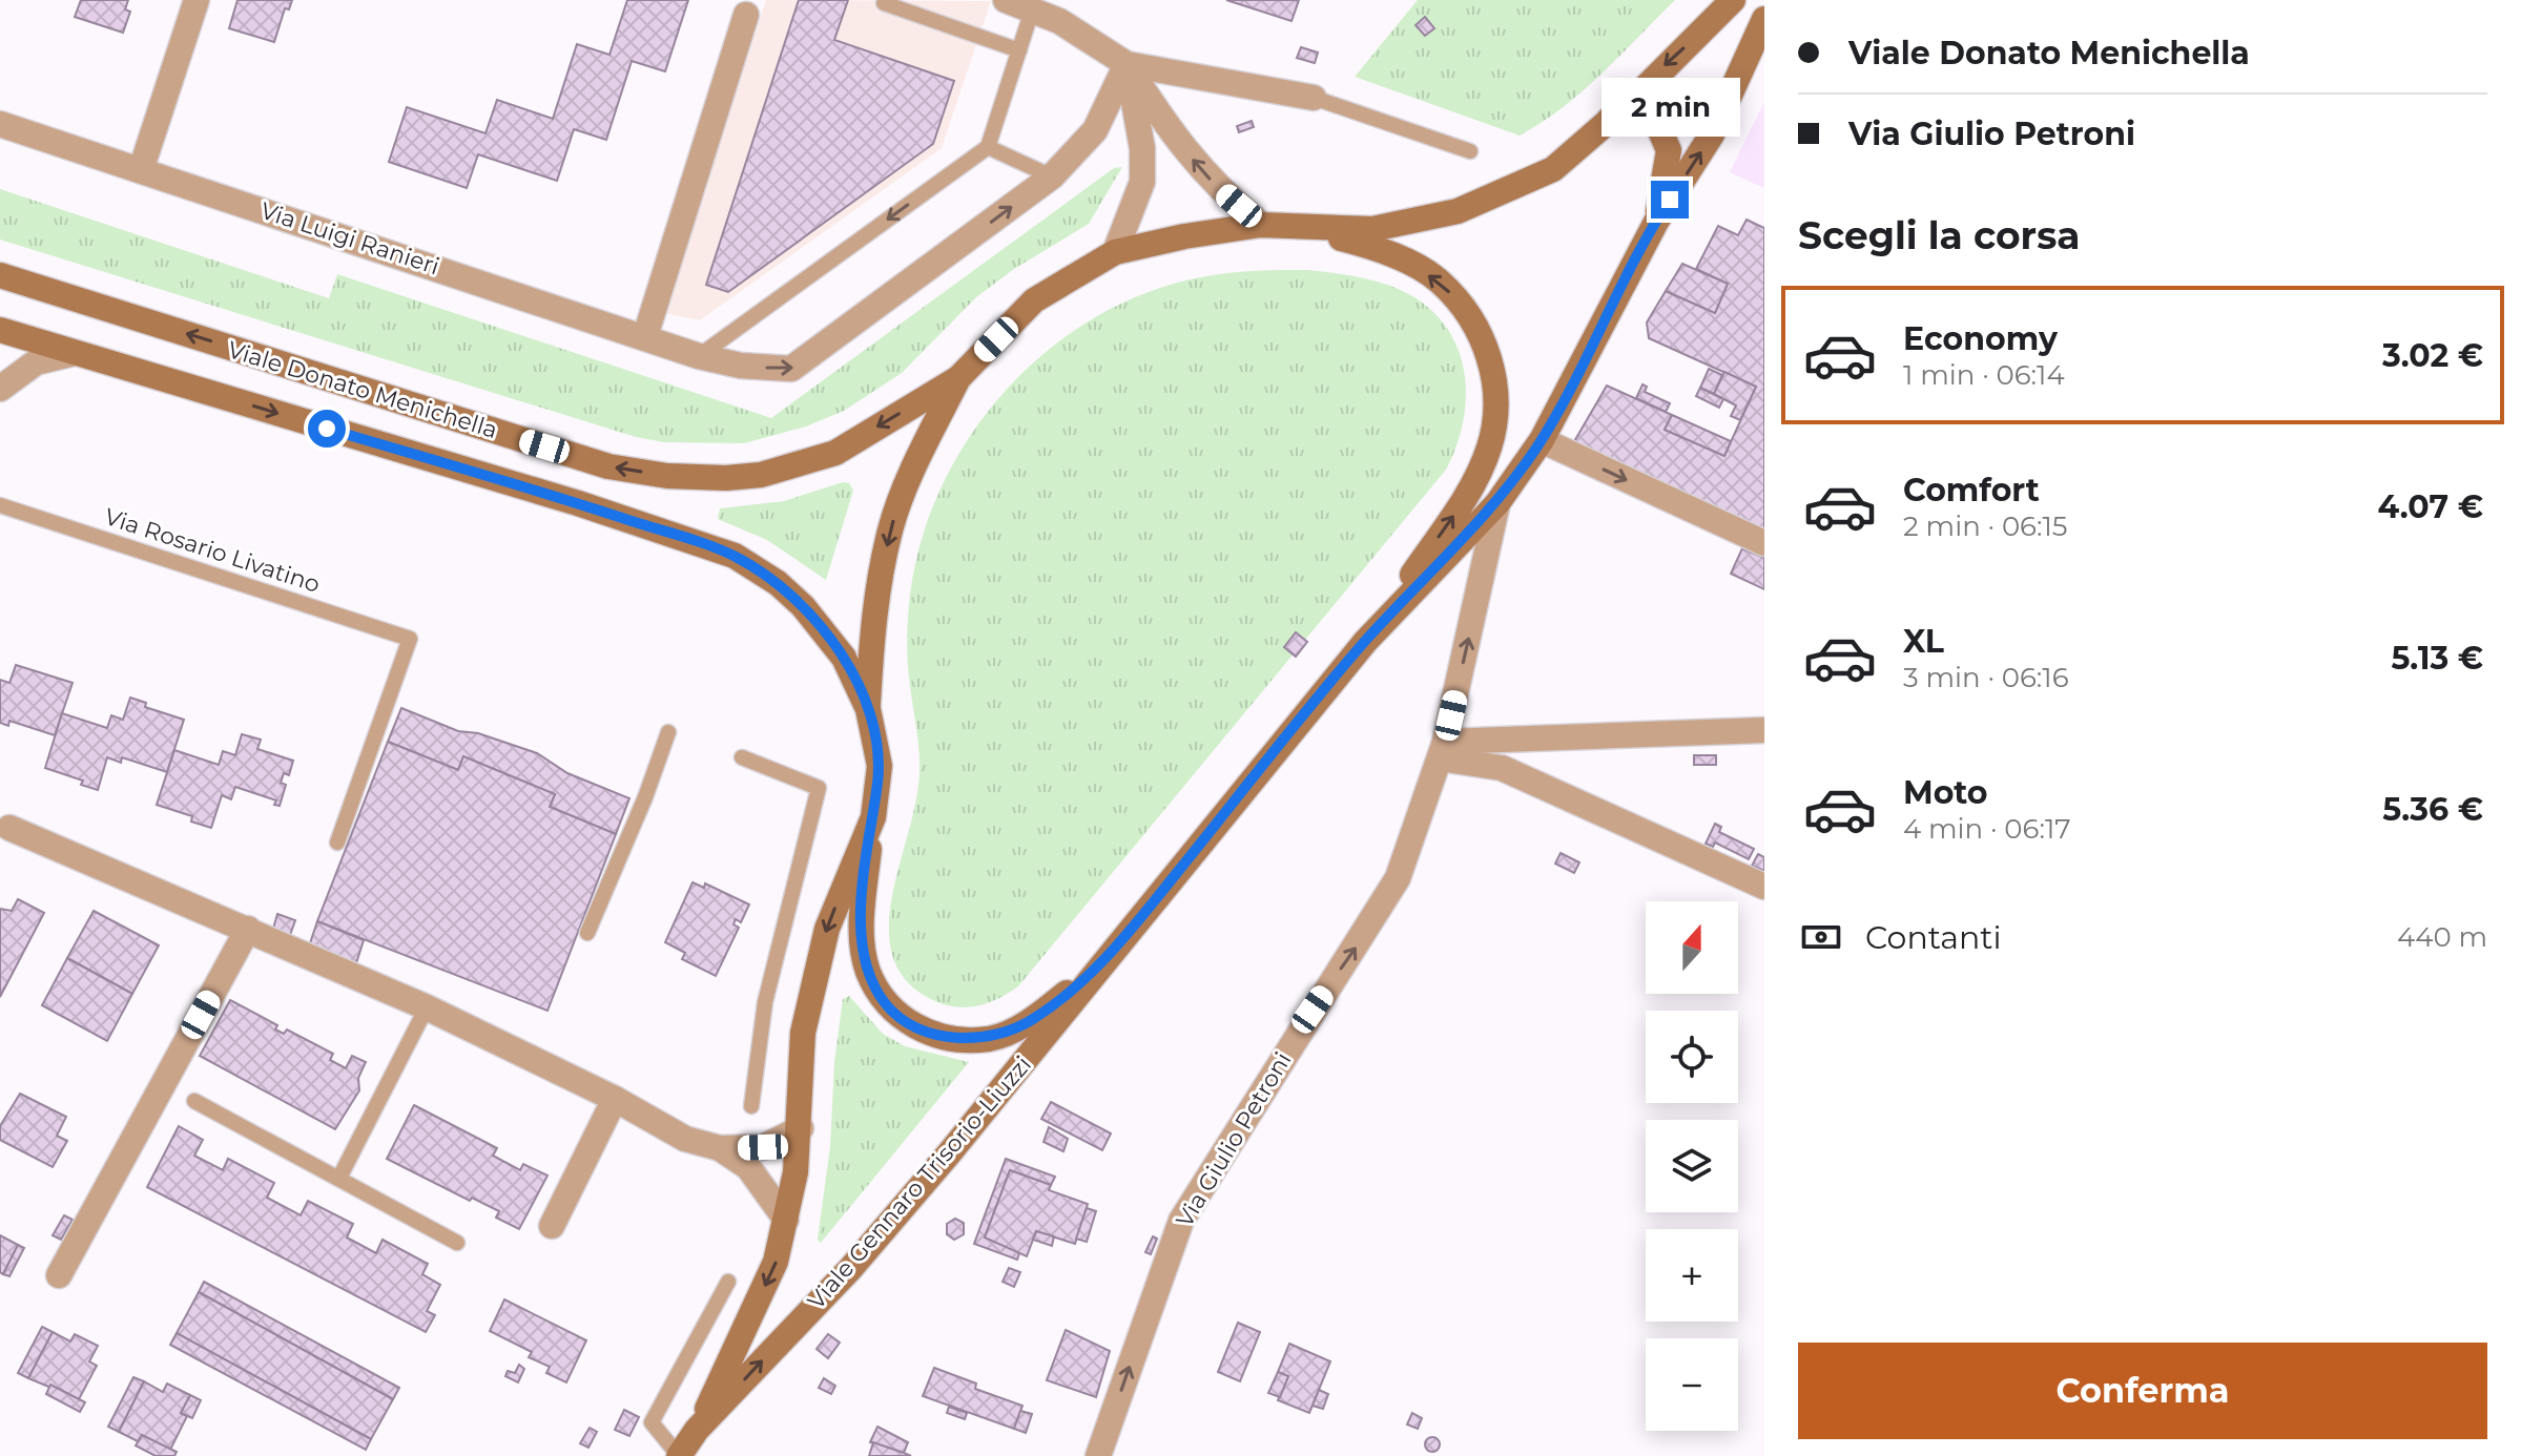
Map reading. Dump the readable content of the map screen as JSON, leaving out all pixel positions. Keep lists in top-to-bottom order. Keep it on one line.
{"streets":{"main road":["Viale Donato Menichella","Viale Gennaro Trisorio-Liuzzi"],"street":["Via Luigi Ranieri","Via Giulio Petroni"],"lane":["Via Rosario Livatino"]},"crossings":[["Viale Donato Menichella","Viale Gennaro Trisorio-Liuzzi"],["Via Giulio Petroni","Viale Gennaro Trisorio-Liuzzi"]],"one_way":["Via Giulio Petroni","Viale Gennaro Trisorio-Liuzzi"],"north":"top","page":{"banner":["Viale Donato Menichella","Via Giulio Petroni"],"bubble":"2 min","heading":"Scegli la corsa","list":[{"name":"Economy","note":"1 min · 06:14","value":"3.02 €"},{"name":"Comfort","note":"2 min · 06:15","value":"4.07 €"},{"name":"XL","note":"3 min · 06:16","value":"5.13 €"},{"name":"Moto","note":"4 min · 06:17","value":"5.36 €"}],"pay":["Contanti","440 m"],"map_buttons":["+","−"],"buttons":"Conferma"}}
